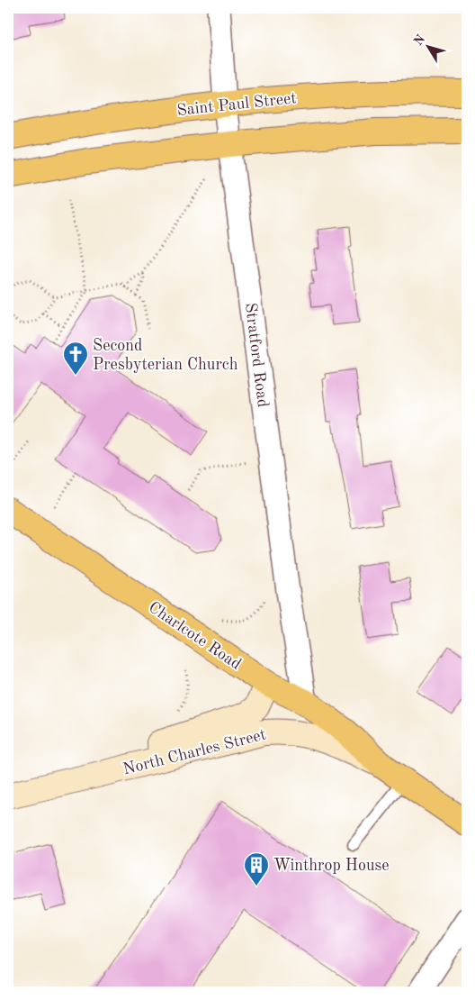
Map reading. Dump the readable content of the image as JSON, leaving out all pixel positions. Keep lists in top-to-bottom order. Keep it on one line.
{"streets":{"main road":["Saint Paul Street","Charlcote Road","North Charles Street"],"street":["Stratford Road"]},"crossings":[["Saint Paul Street","Stratford Road"],["Stratford Road","Charlcote Road"],["Charlcote Road","North Charles Street"]],"places":{"church":["Second Presbyterian Church"],"building":["Winthrop House"]},"north":"top left"}
